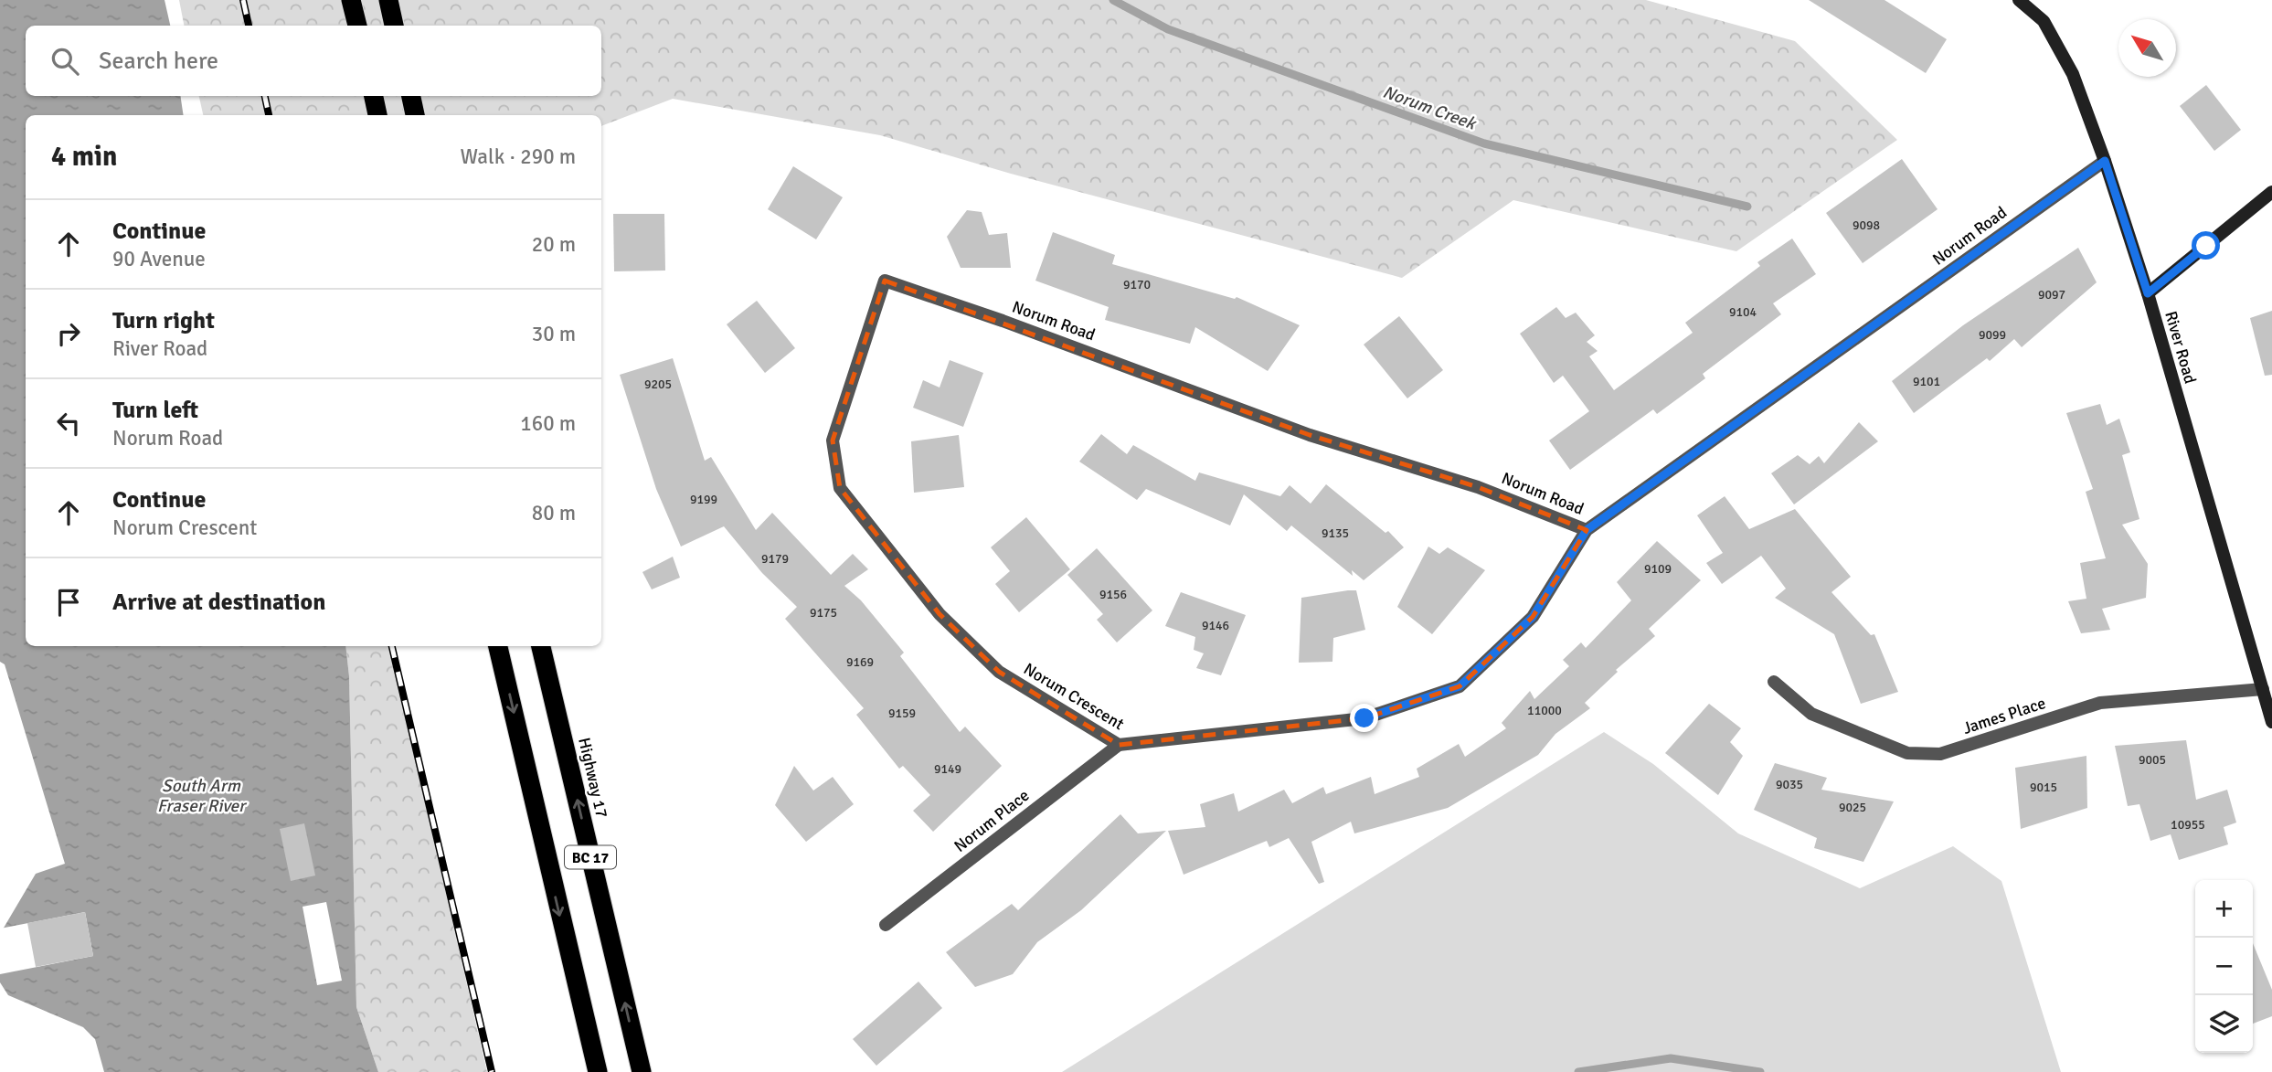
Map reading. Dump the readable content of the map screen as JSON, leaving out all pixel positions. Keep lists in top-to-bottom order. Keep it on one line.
{"streets":{"highway":["Highway 17","BC 17"],"street":["Norum Road","River Road","Norum Crescent","James Place","Norum Place"]},"crossings":[["Norum Road","River Road"],["Norum Road","Norum Crescent"],["River Road","James Place"],["Norum Crescent","Norum Place"]],"water":["Norum Creek","South Arm Fraser River"],"house_numbers":["9098","9170","9097","9104","9099","9101","9205","9199","9135","9179","9109","9156","9175","9146","9169","11000","9159","9005","9149","9035","9015","9025","10955"],"north":"top left","page":{"search":"Search here","heading":["4 min","Walk · 290 m"],"list":[["Continue","90 Avenue","20 m"],["Turn right","River Road","30 m"],["Turn left","Norum Road","160 m"],["Continue","Norum Crescent","80 m"],"Arrive at destination"],"map_buttons":["+","−"]}}
